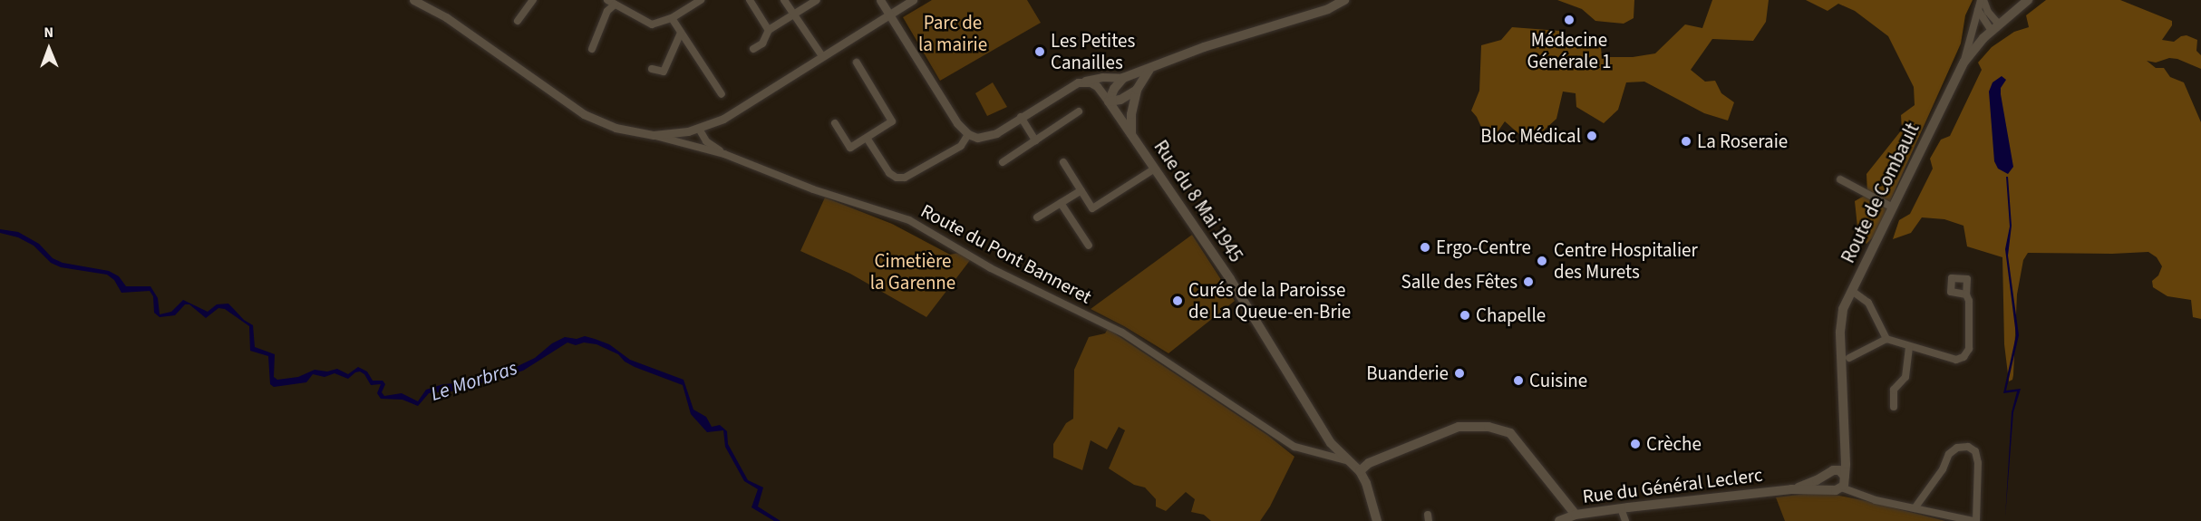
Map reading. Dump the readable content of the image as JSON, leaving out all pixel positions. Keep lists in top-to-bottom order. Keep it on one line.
{"streets":{"main road":["Route de Combault","Rue du 8 Mai 1945","Rue du Général Leclerc"],"street":["Route du Pont Banneret"]},"crossings":[["Route de Combault","Rue du Général Leclerc"],["Rue du 8 Mai 1945","Route du Pont Banneret"]],"water":["Le Morbras"],"parks":["Parc de la mairie","Cimetière la Garenne"],"places":["Médecine Générale 1","Les Petites Canailles","Bloc Médical","La Roseraie","Ergo-Centre","Centre Hospitalier des Murets","Salle des Fêtes","Curés de la Paroisse de La Queue-en-Brie","Chapelle","Buanderie","Cuisine","Crèche"],"north":"top"}
